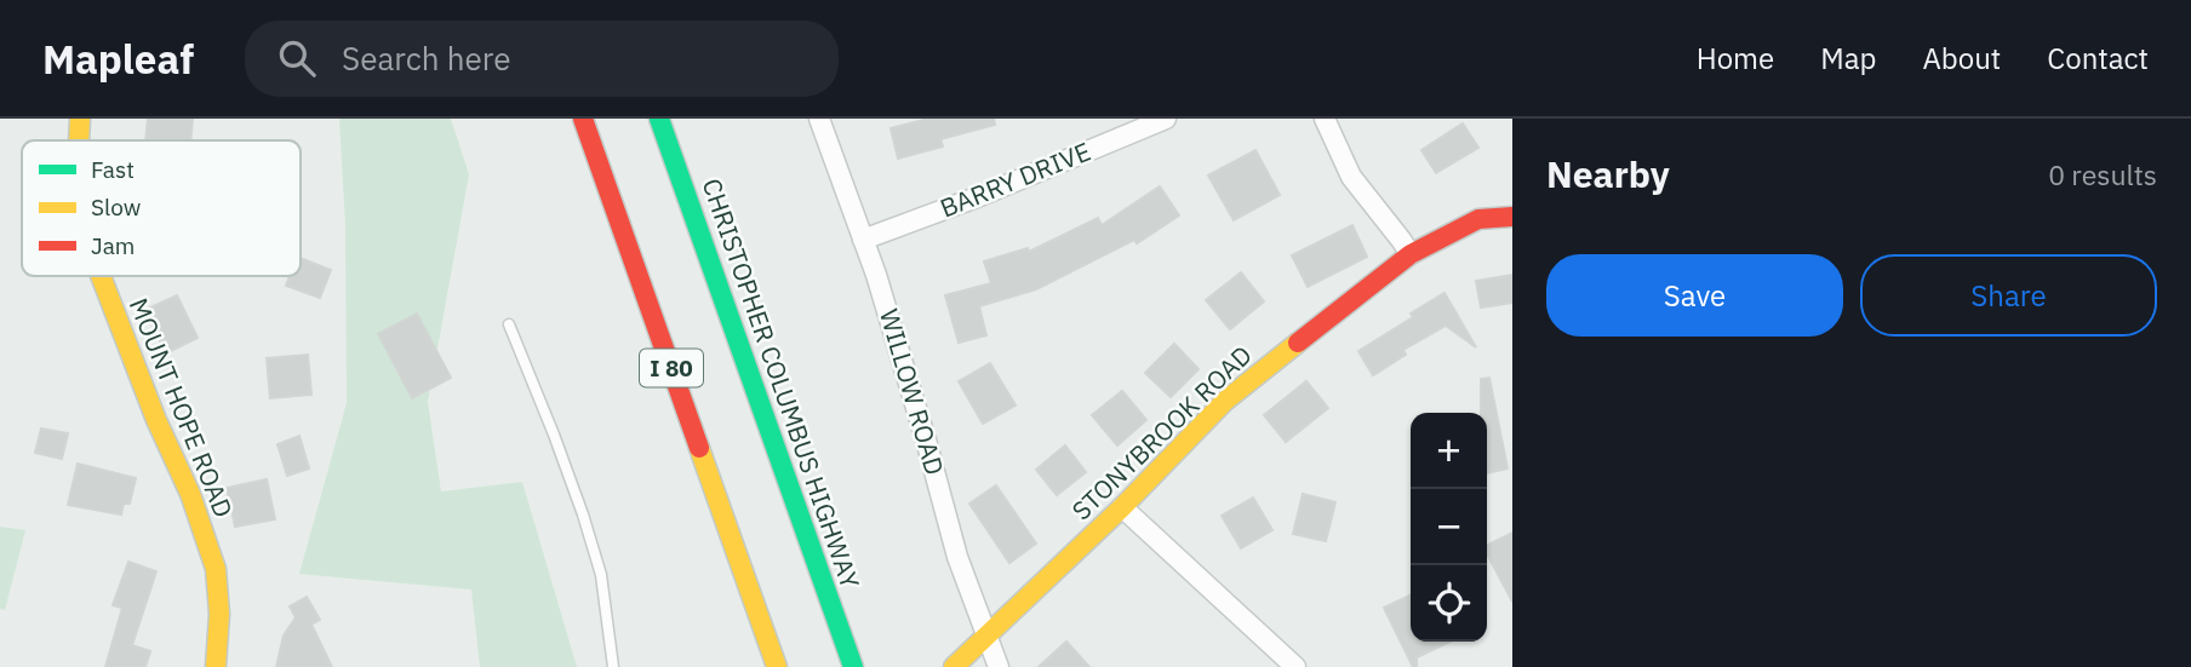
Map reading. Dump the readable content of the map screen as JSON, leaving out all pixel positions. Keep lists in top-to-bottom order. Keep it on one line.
{"streets":{"main road":["I 80","CHRISTOPHER COLUMBUS HIGHWAY","MOUNT HOPE ROAD","STONYBROOK ROAD"],"street":["BARRY DRIVE","WILLOW ROAD"]},"crossings":[["BARRY DRIVE","WILLOW ROAD"],["WILLOW ROAD","STONYBROOK ROAD"]],"legend":["Fast","Slow","Jam"],"page":{"header":"Mapleaf","search":"Search here","nav":["Home","Map","About","Contact"],"heading":["Nearby","0 results"],"buttons":["Save","Share"],"map_buttons":["+","−"]}}
